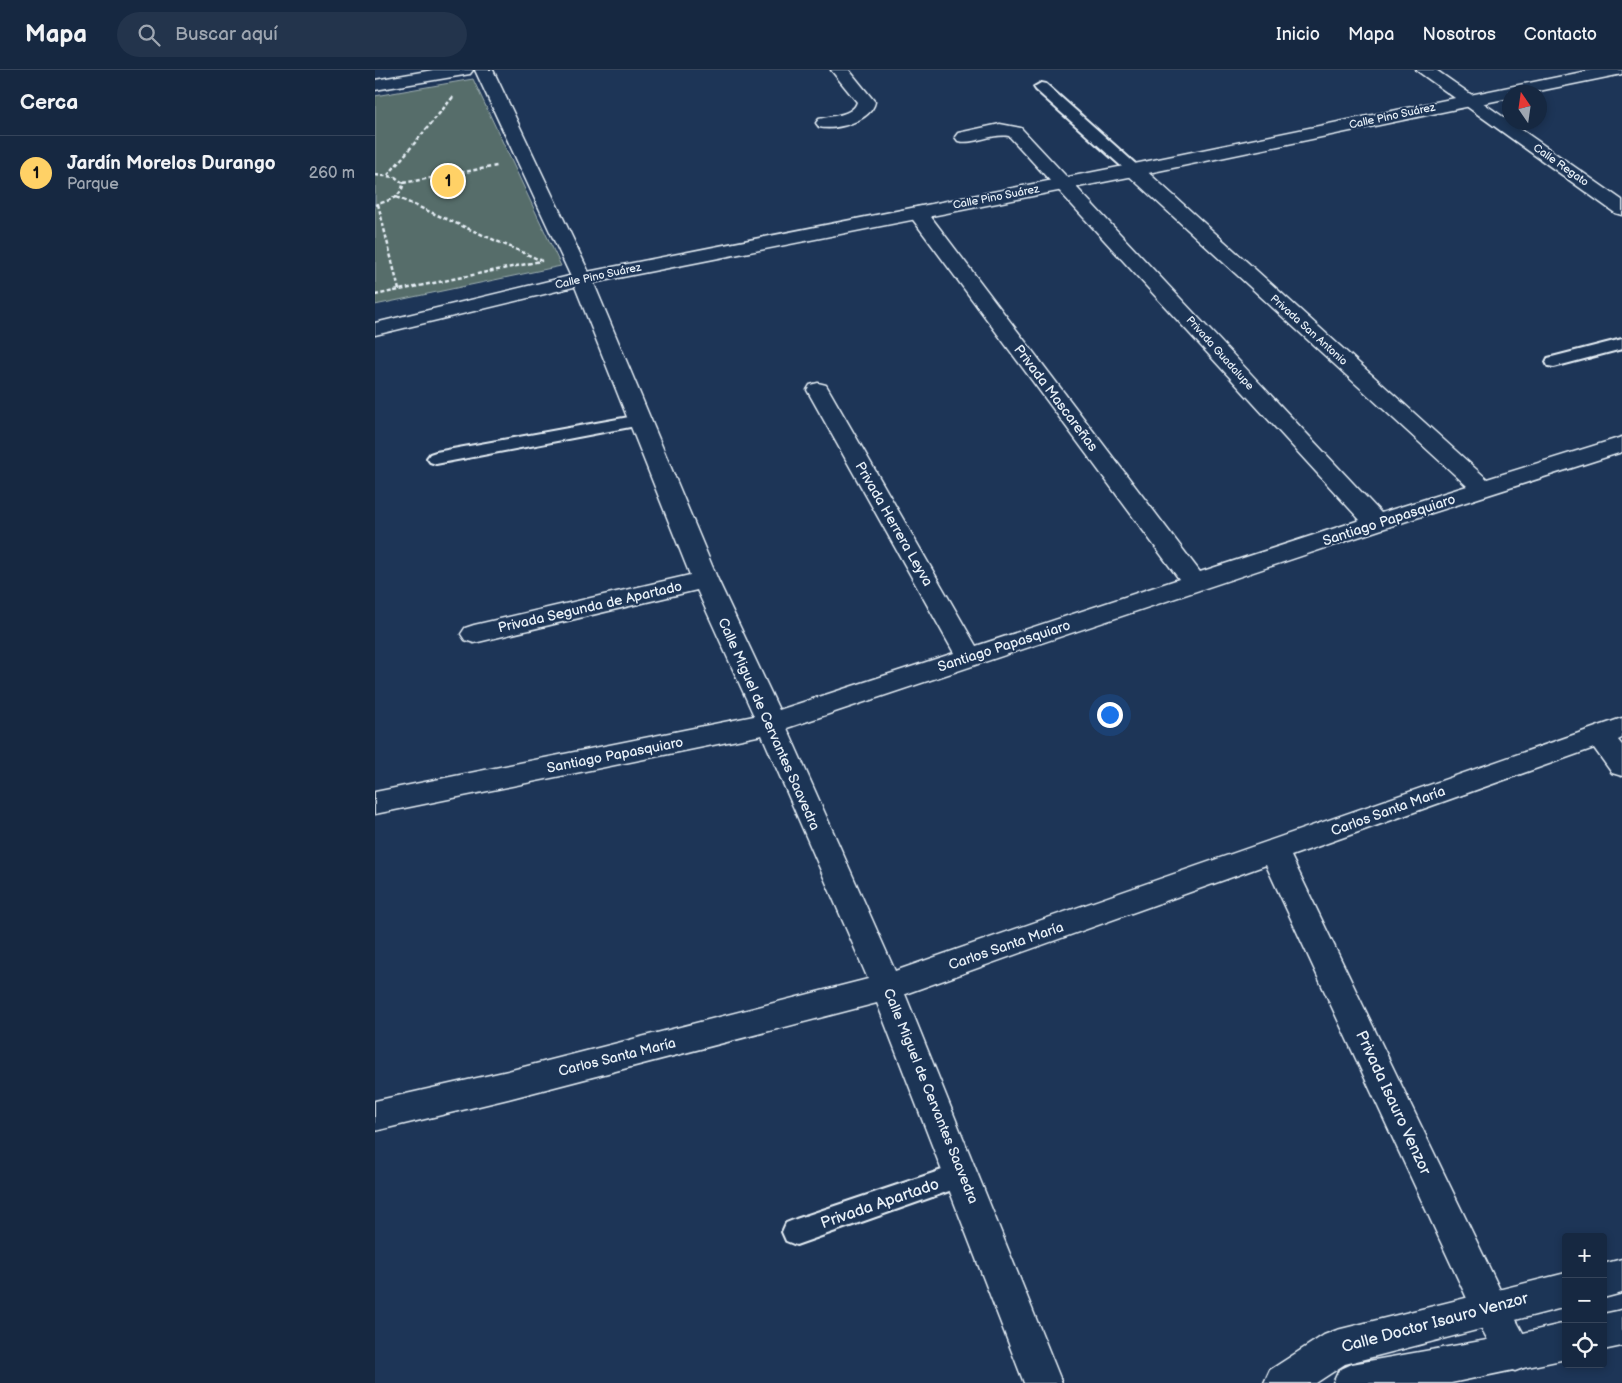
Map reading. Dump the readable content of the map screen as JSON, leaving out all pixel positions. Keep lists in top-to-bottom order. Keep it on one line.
{"streets":{"street":["Calle Pino Suárez","Calle Regato","Privada San Antonio","Privada Guadalupe","Privada Mascareñas","Santiago Papasquiaro","Privada Herrera Leyva","Privada Segunda de Apartado","Calle Miguel de Cervantes Saavedra","Carlos Santa María","Privada Isauro Venzor","Calle Doctor Isauro Venzor"],"lane":["Privada Apartado"]},"crossings":[["Calle Pino Suárez","Calle Regato"],["Calle Pino Suárez","Privada San Antonio"],["Calle Pino Suárez","Privada Guadalupe"],["Calle Pino Suárez","Privada Mascareñas"],["Calle Pino Suárez","Calle Miguel de Cervantes Saavedra"],["Privada San Antonio","Santiago Papasquiaro"],["Privada Guadalupe","Santiago Papasquiaro"],["Privada Mascareñas","Santiago Papasquiaro"],["Santiago Papasquiaro","Privada Herrera Leyva"],["Santiago Papasquiaro","Calle Miguel de Cervantes Saavedra"],["Privada Segunda de Apartado","Calle Miguel de Cervantes Saavedra"],["Calle Miguel de Cervantes Saavedra","Carlos Santa María"],["Calle Miguel de Cervantes Saavedra","Privada Apartado"],["Carlos Santa María","Privada Isauro Venzor"],["Privada Isauro Venzor","Calle Doctor Isauro Venzor"]],"north":"top","page":{"header":"Mapa","search":"Buscar aquí","nav":["Inicio","Mapa","Nosotros","Contacto"],"heading":"Cerca","list":[{"mark":"1","name":"Jardín Morelos Durango","note":"Parque","value":"260 m"}],"pins":"1","map_buttons":["+","−"]}}
